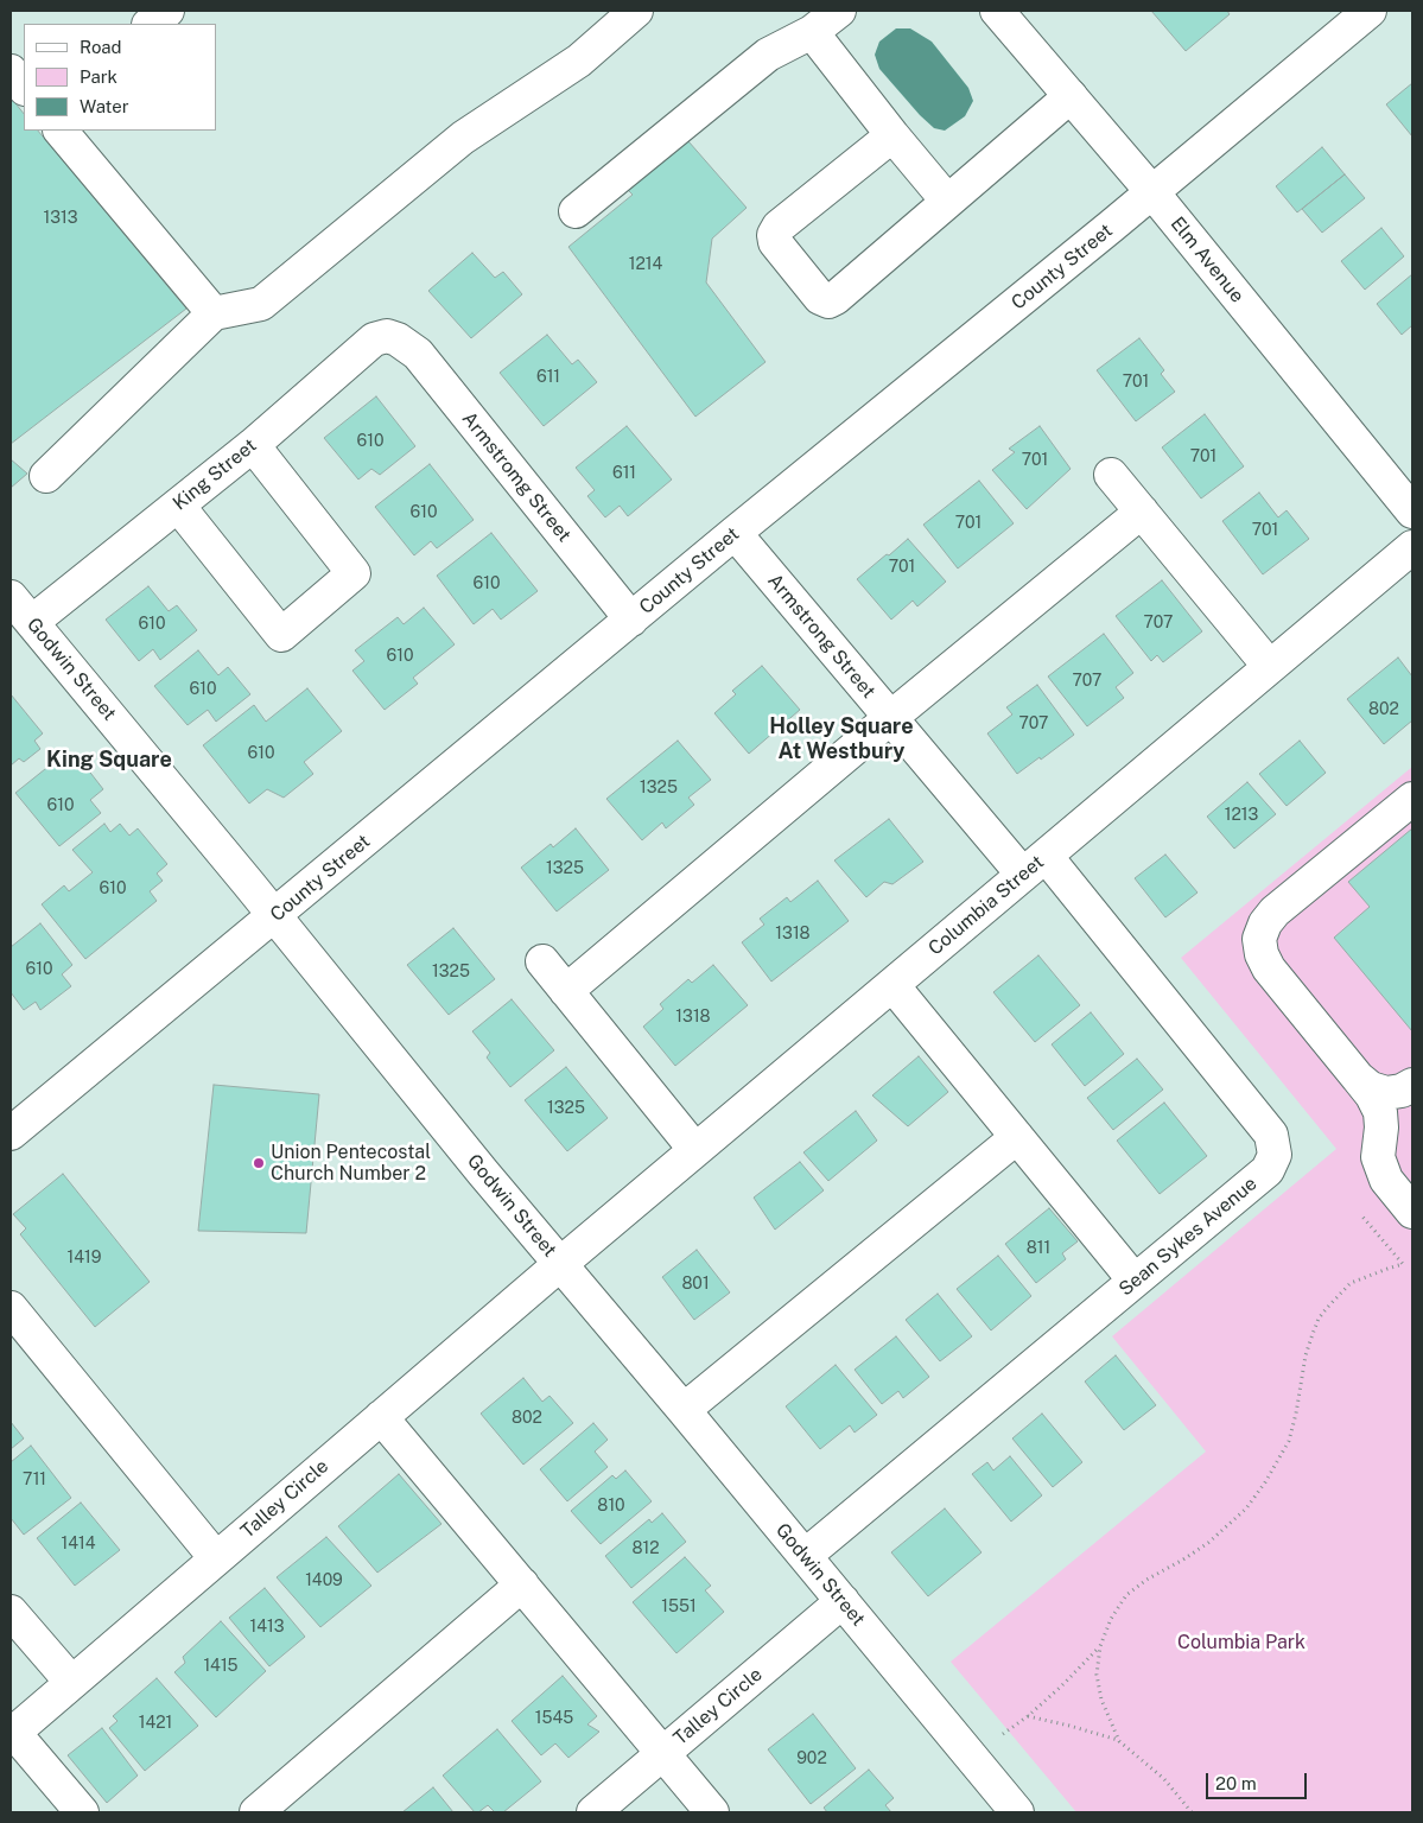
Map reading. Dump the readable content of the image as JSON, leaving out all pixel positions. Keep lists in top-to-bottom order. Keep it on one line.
{"streets":{"street":["Elm Avenue","County Street","King Street","Armstromg Street","Armstrong Street","Godwin Street","Columbia Street","Sean Sykes Avenue","Talley Circle"]},"crossings":[["Elm Avenue","County Street"],["County Street","Armstromg Street"],["County Street","Armstrong Street"],["County Street","Godwin Street"],["King Street","Armstromg Street"],["King Street","Godwin Street"],["Armstrong Street","Columbia Street"],["Armstrong Street","Sean Sykes Avenue"],["Godwin Street","Columbia Street"],["Godwin Street","Sean Sykes Avenue"],["Godwin Street","Talley Circle"],["Columbia Street","Sean Sykes Avenue"],["Columbia Street","Talley Circle"]],"districts":["Holley Square At Westbury","King Square"],"parks":["Columbia Park"],"places":["Union Pentecostal Church Number 2"],"house_numbers":["1313","1214","611","701","610","701","701","611","610","701","701","701","610","707","610","610","707","610","802","707","610","1325","610","1213","1325","610","1318","610","1325","1318","1325","811","1419","801","802","711","810","1414","812","1409","1551","1413","1415","1545","1421","902"],"legend":["Road","Park","Water"],"scale_bar":"20 m"}
